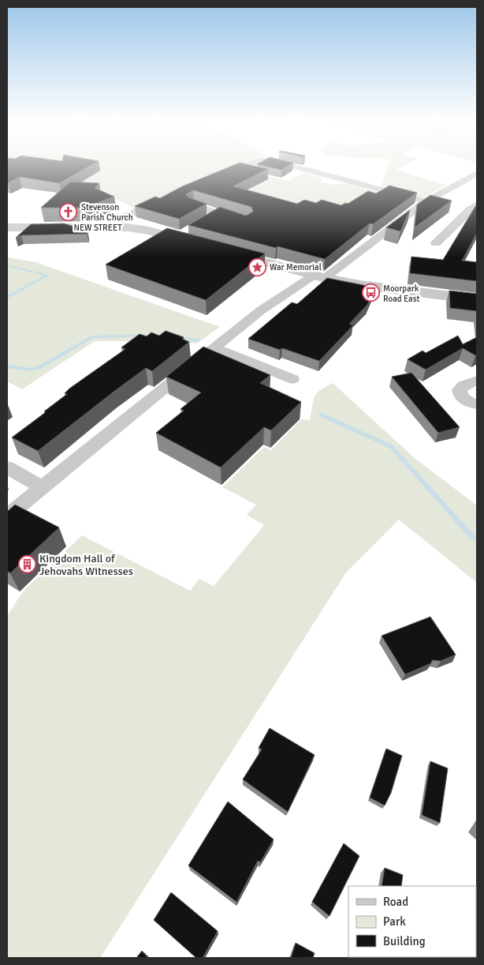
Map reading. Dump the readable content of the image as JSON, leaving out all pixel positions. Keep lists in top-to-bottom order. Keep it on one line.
{"streets":{"street":["NEW STREET"]},"places":{"church":["Stevenson Parish Church"],"place":["War Memorial"],"bus stop":["Moorpark Road East"],"building":["Kingdom Hall of Jehovahs Witnesses"]},"legend":["Road","Park","Building"]}
